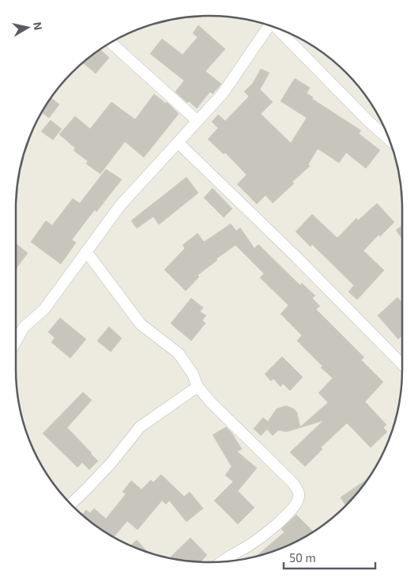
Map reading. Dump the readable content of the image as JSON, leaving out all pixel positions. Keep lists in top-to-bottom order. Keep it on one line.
{"scale_bar":"50 m","north":"right"}
